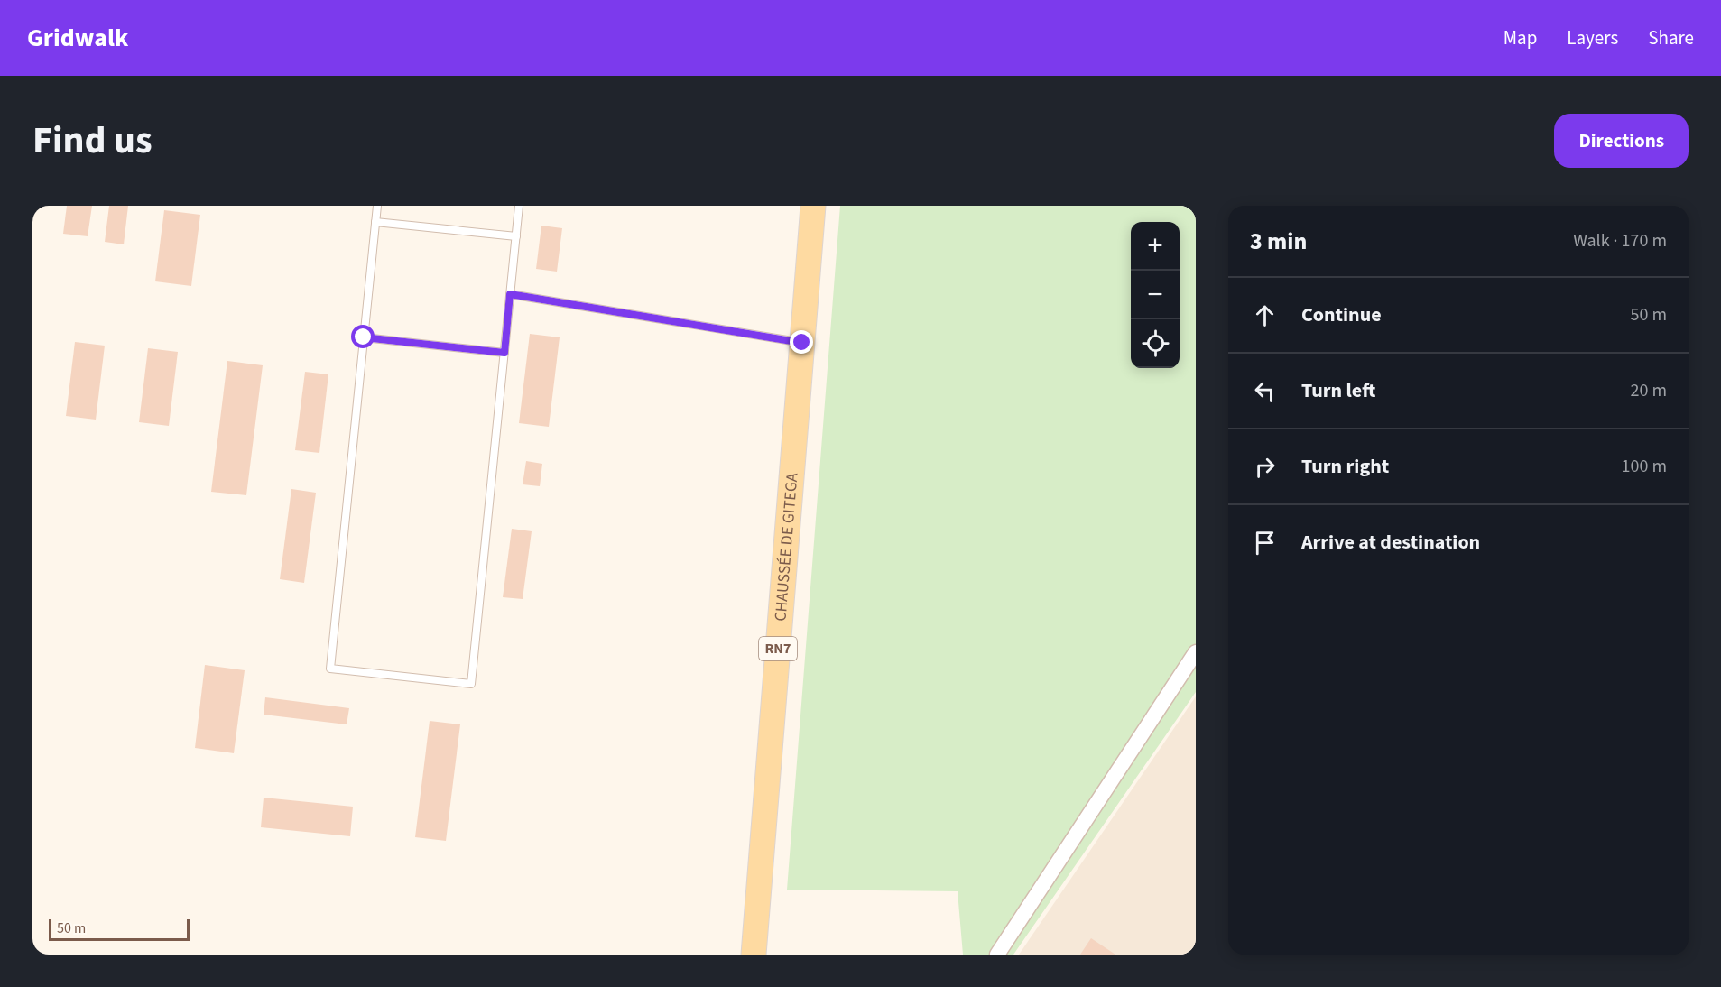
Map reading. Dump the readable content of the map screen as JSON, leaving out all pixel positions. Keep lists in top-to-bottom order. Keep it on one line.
{"streets":{"main road":["CHAUSSÉE DE GITEGA","RN7"]},"scale_bar":"50 m","page":{"header":"Gridwalk","nav":["Map","Layers","Share"],"title":"Find us","buttons":"Directions","heading":["3 min","Walk · 170 m"],"map_buttons":["+","−"],"list":[["Continue","50 m"],["Turn left","20 m"],["Turn right","100 m"],"Arrive at destination"],"scale":"50 m"}}
